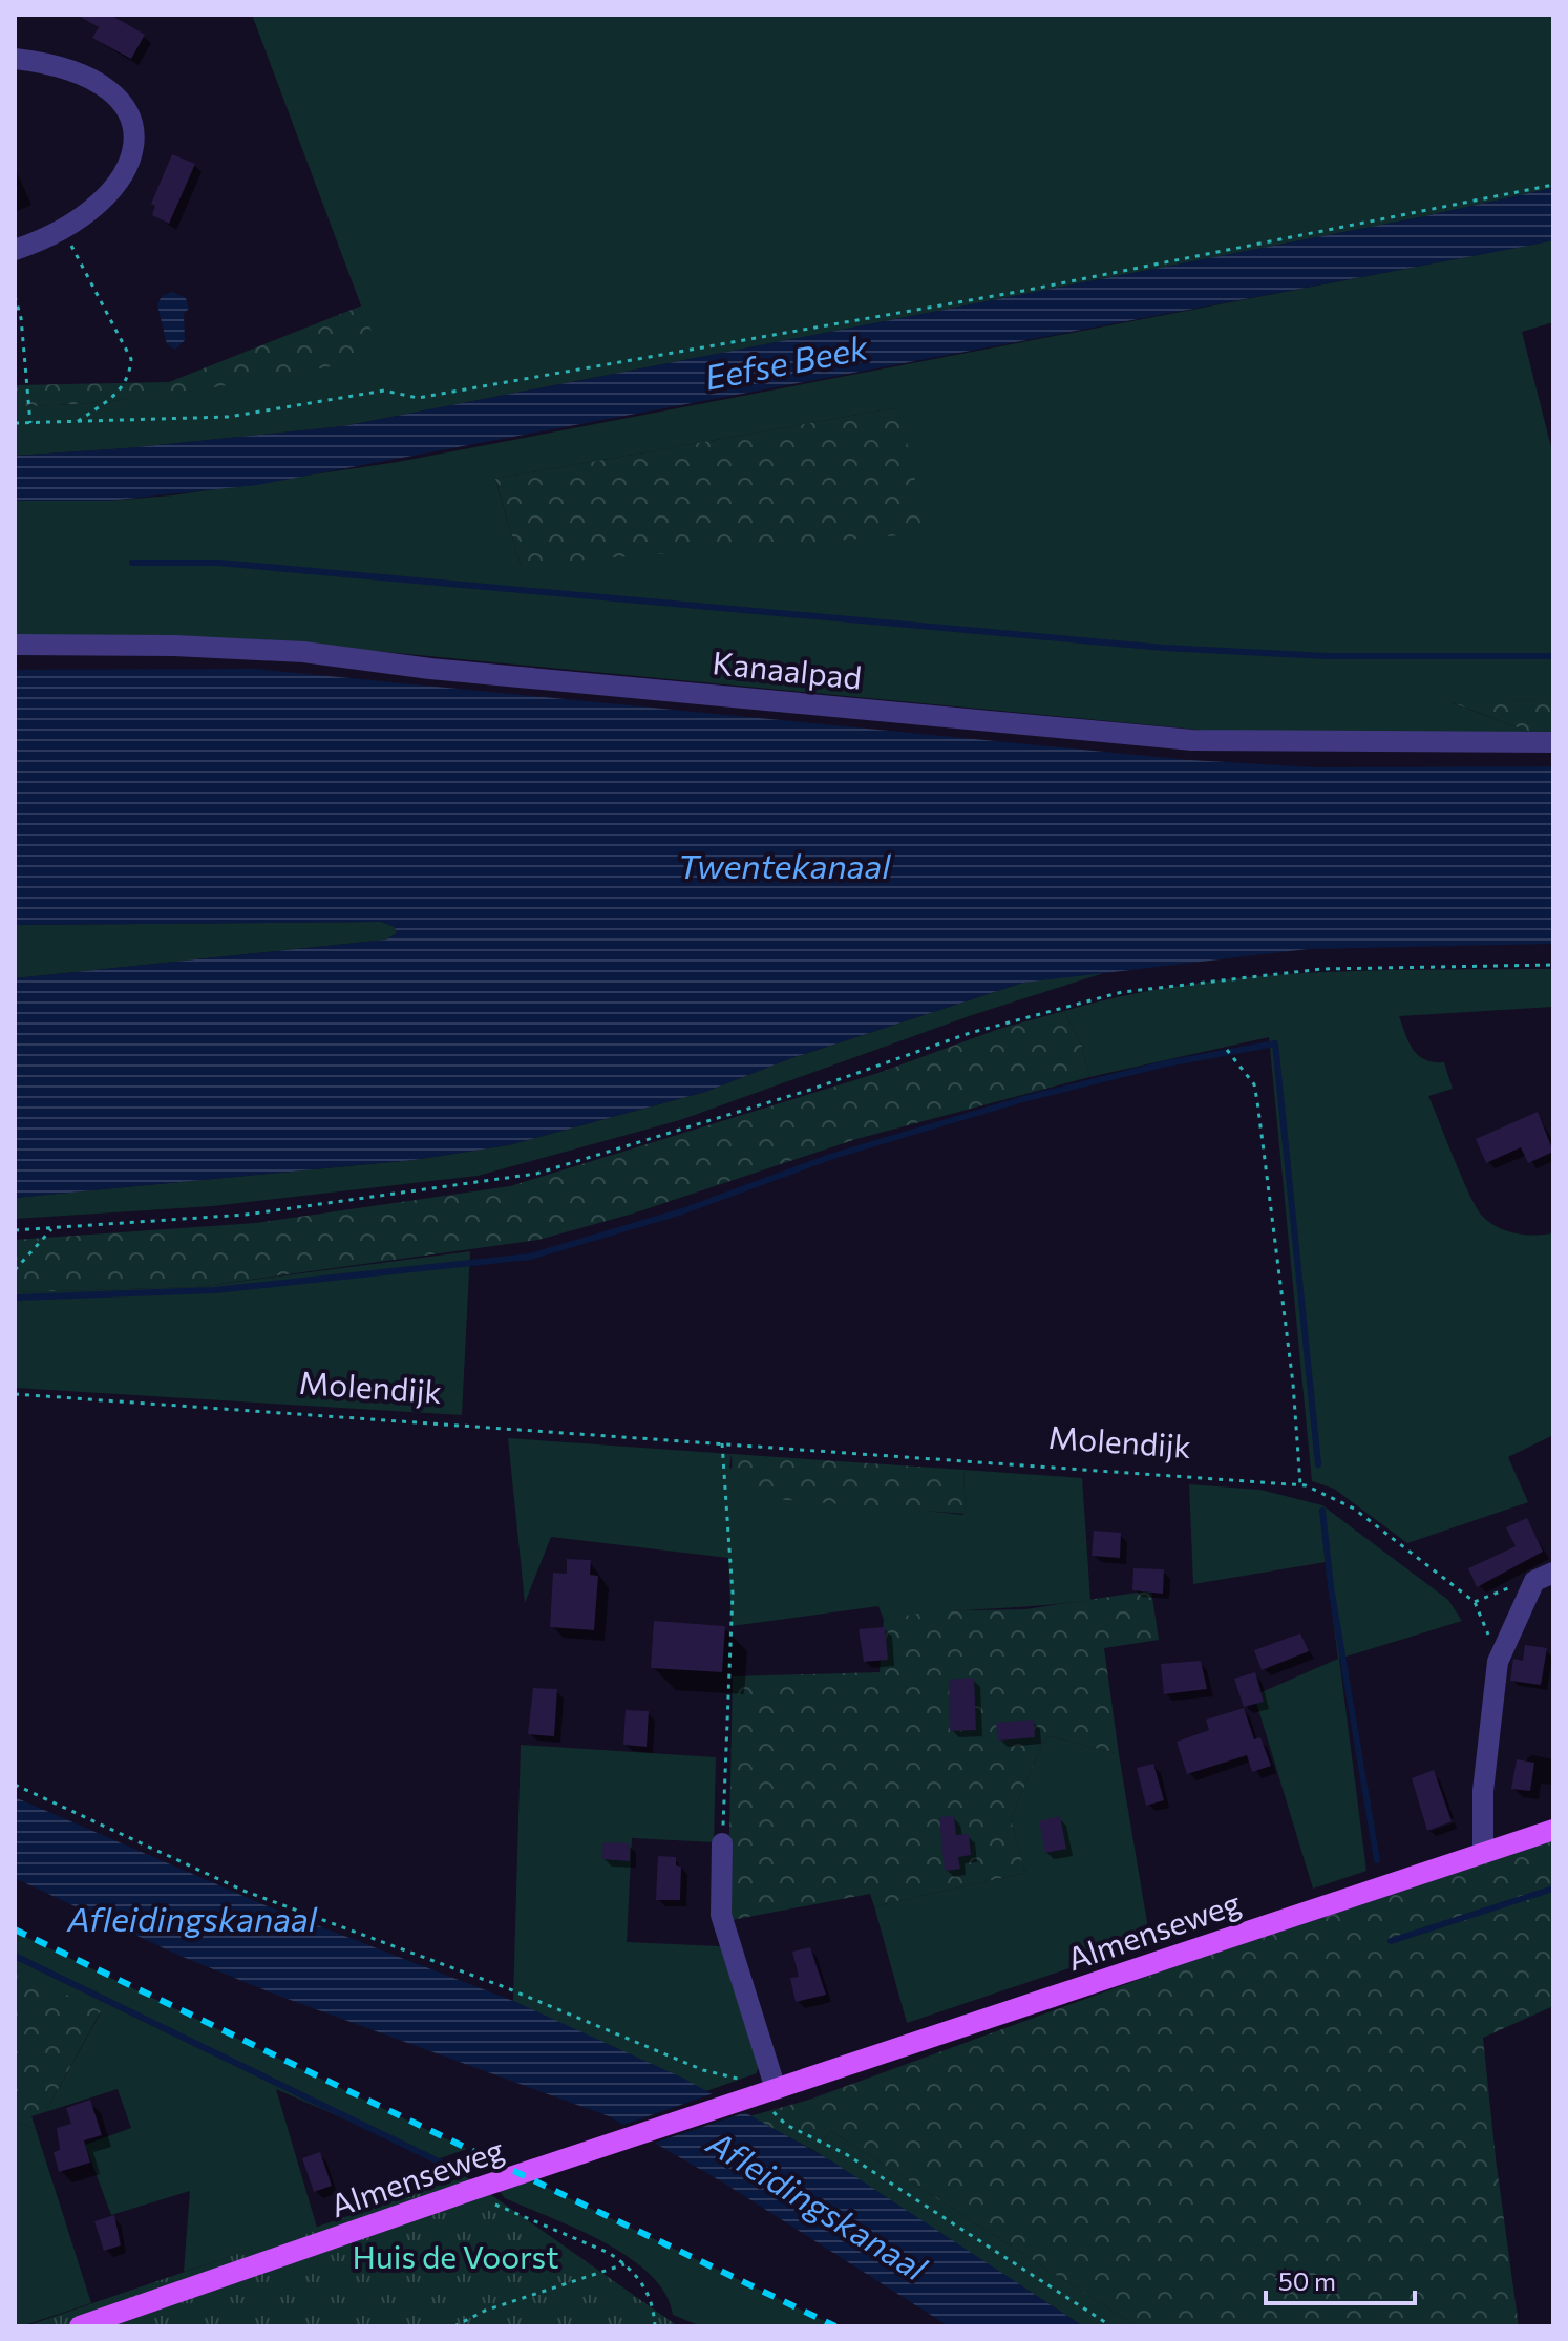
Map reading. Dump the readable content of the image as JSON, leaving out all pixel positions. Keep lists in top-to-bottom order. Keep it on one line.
{"streets":{"main road":["Almenseweg"],"street":["Kanaalpad"],"path":["Molendijk"]},"water":["Eefse Beek","Twentekanaal","Afleidingskanaal"],"parks":["Huis de Voorst"],"scale_bar":"50 m"}
